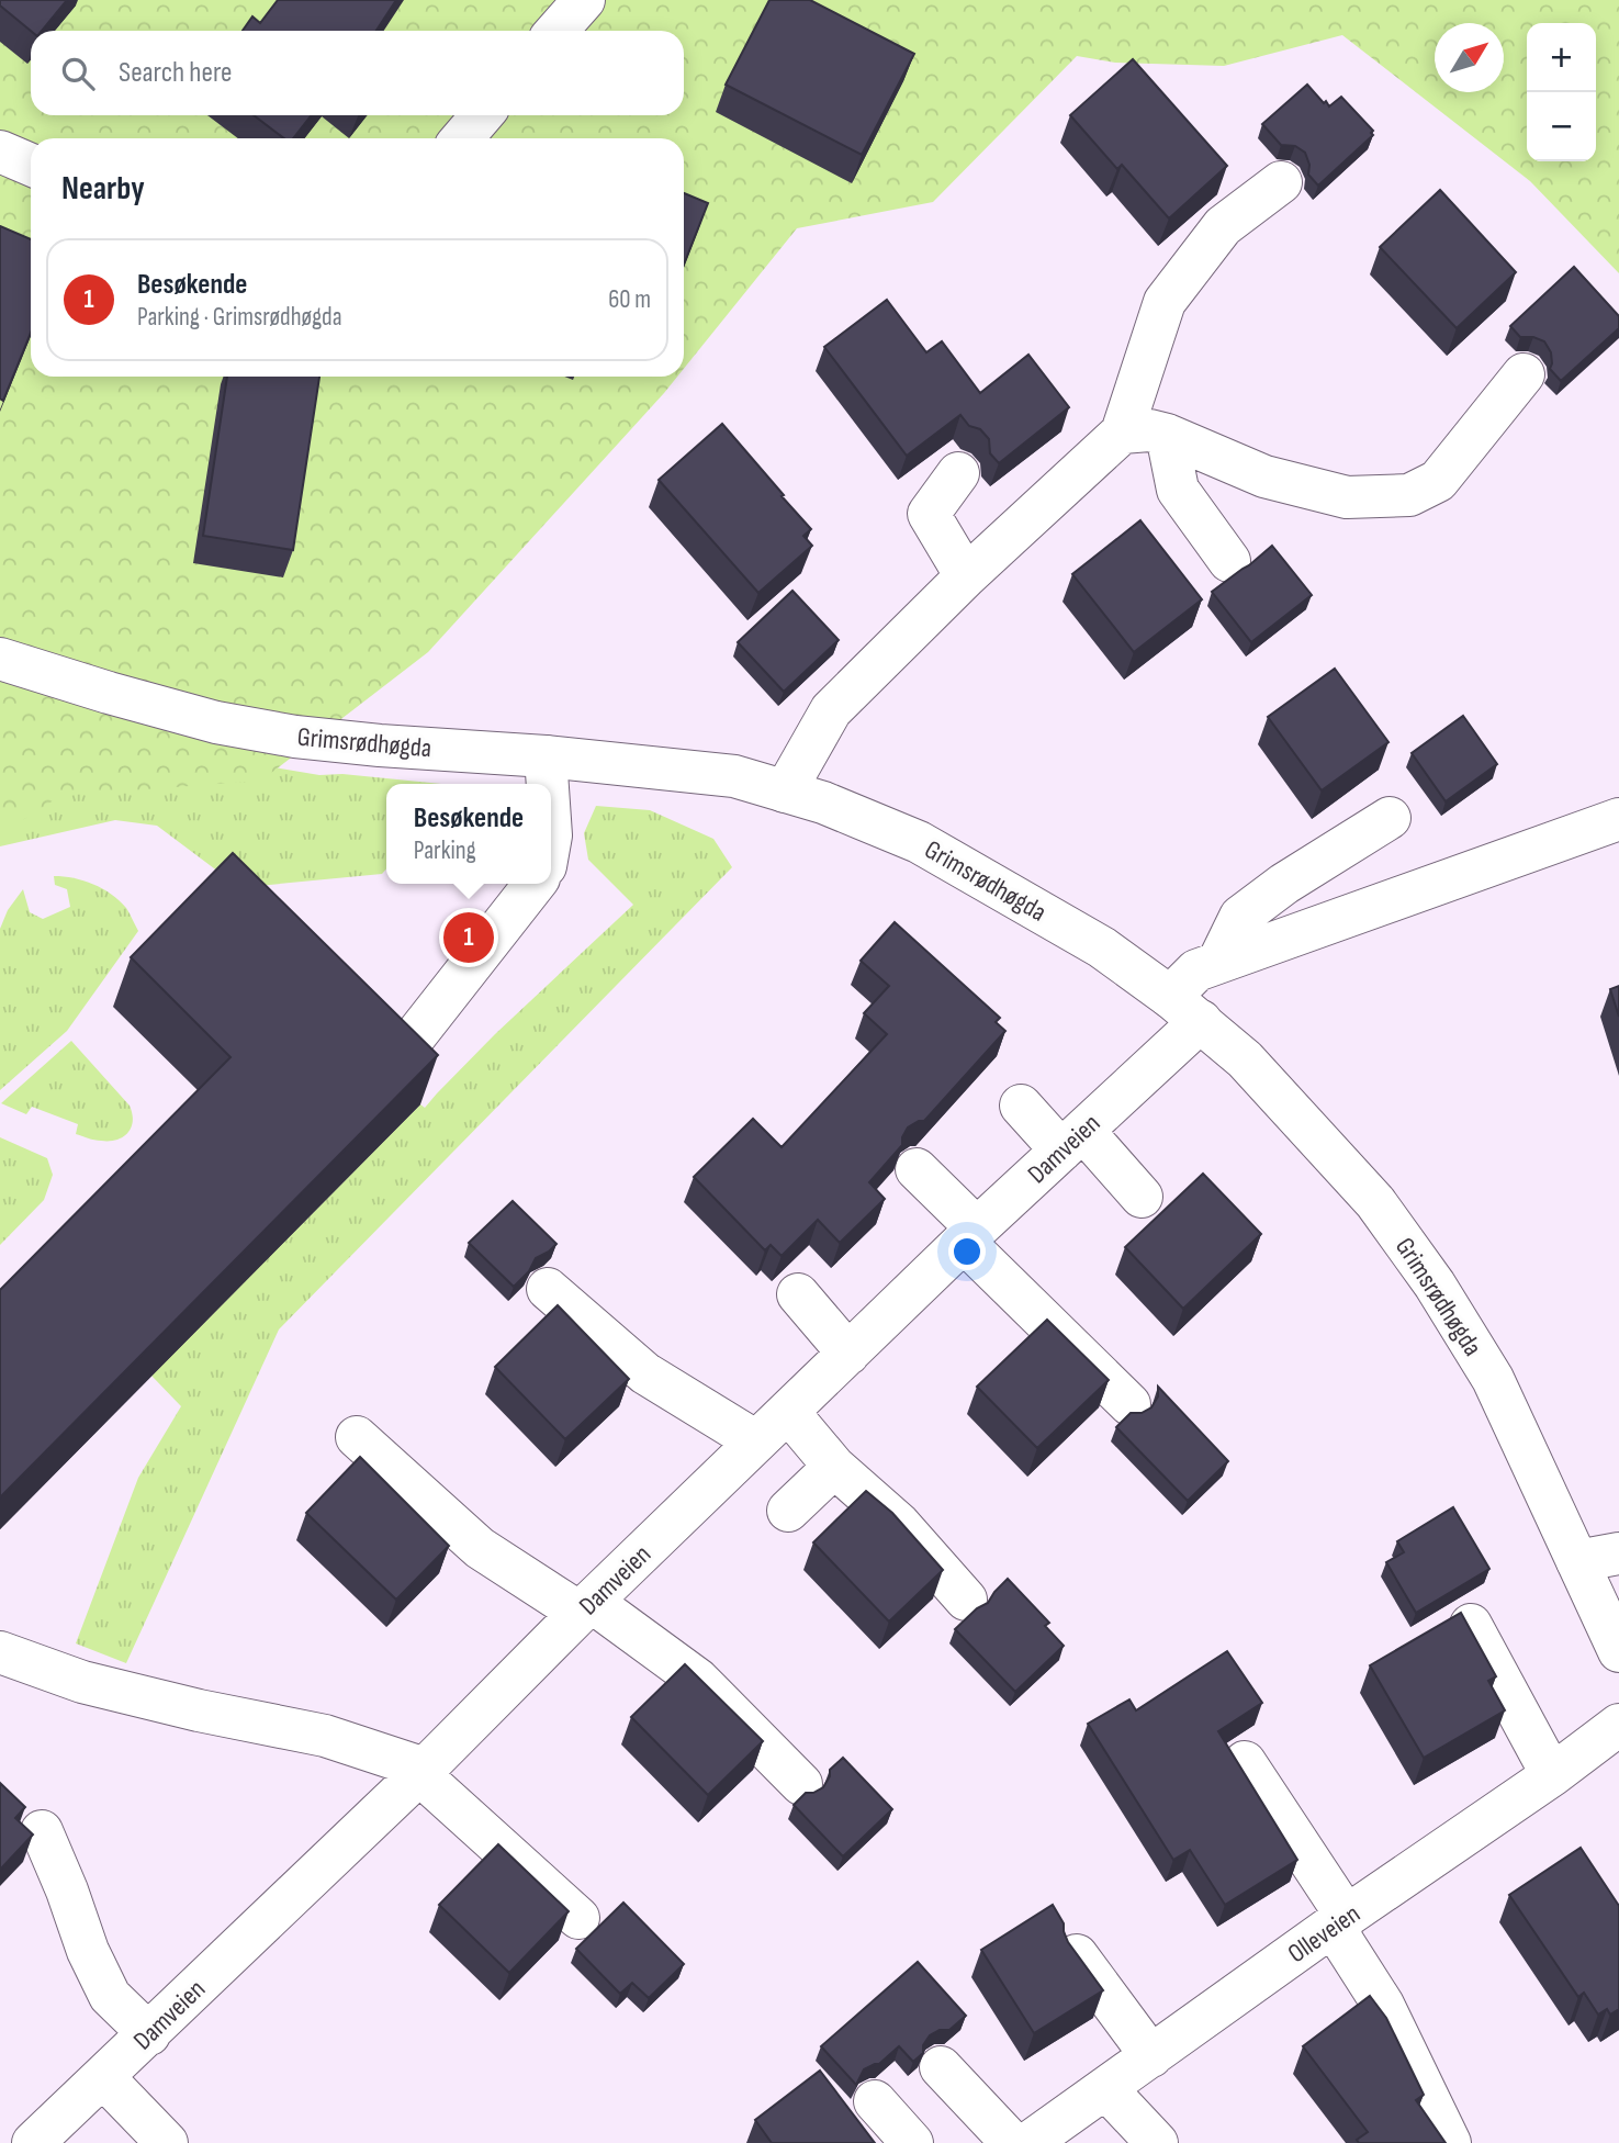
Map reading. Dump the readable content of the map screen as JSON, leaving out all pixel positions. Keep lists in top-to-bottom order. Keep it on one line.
{"streets":{"street":["Grimsrødhøgda","Damveien","Olleveien"]},"crossings":[["Grimsrødhøgda","Damveien"]],"north":"top right","page":{"map_buttons":["+","−"],"search":"Search here","heading":"Nearby","list":[{"mark":"1","name":"Besøkende","note":"Parking · Grimsrødhøgda","value":"60 m"}],"popup":["Besøkende","Parking"],"pins":"1"}}
